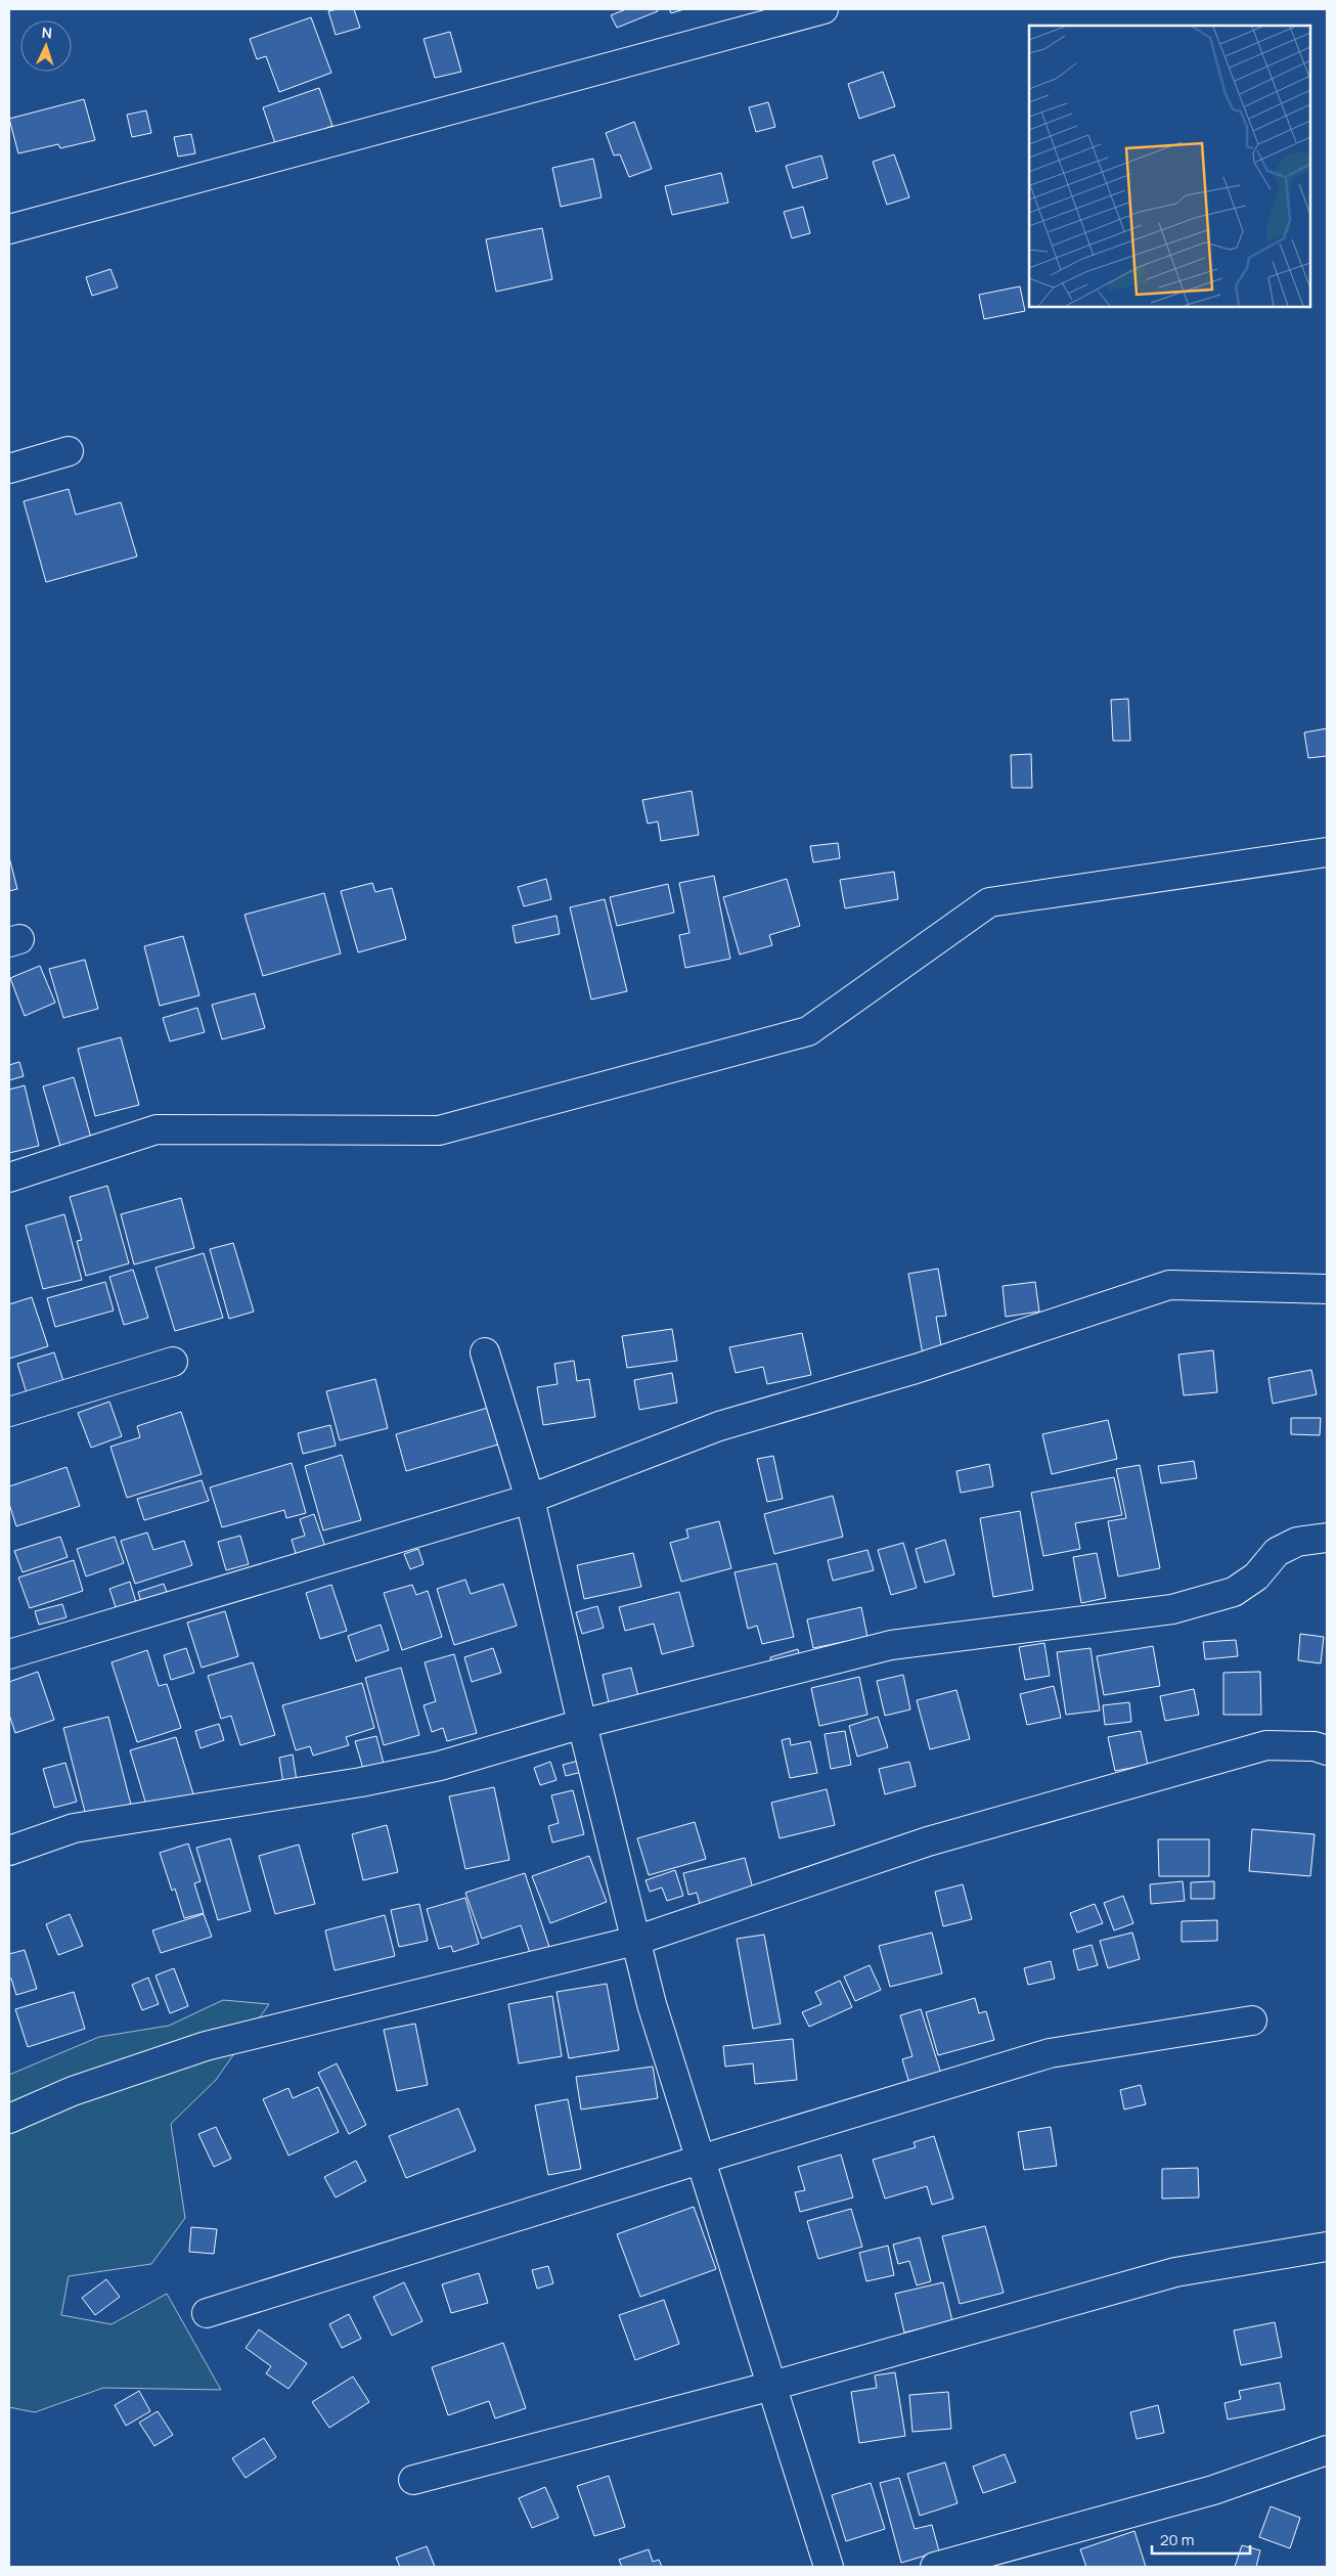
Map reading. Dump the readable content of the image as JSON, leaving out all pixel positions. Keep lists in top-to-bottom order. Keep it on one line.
{"scale_bar":"20 m","north":"top"}
